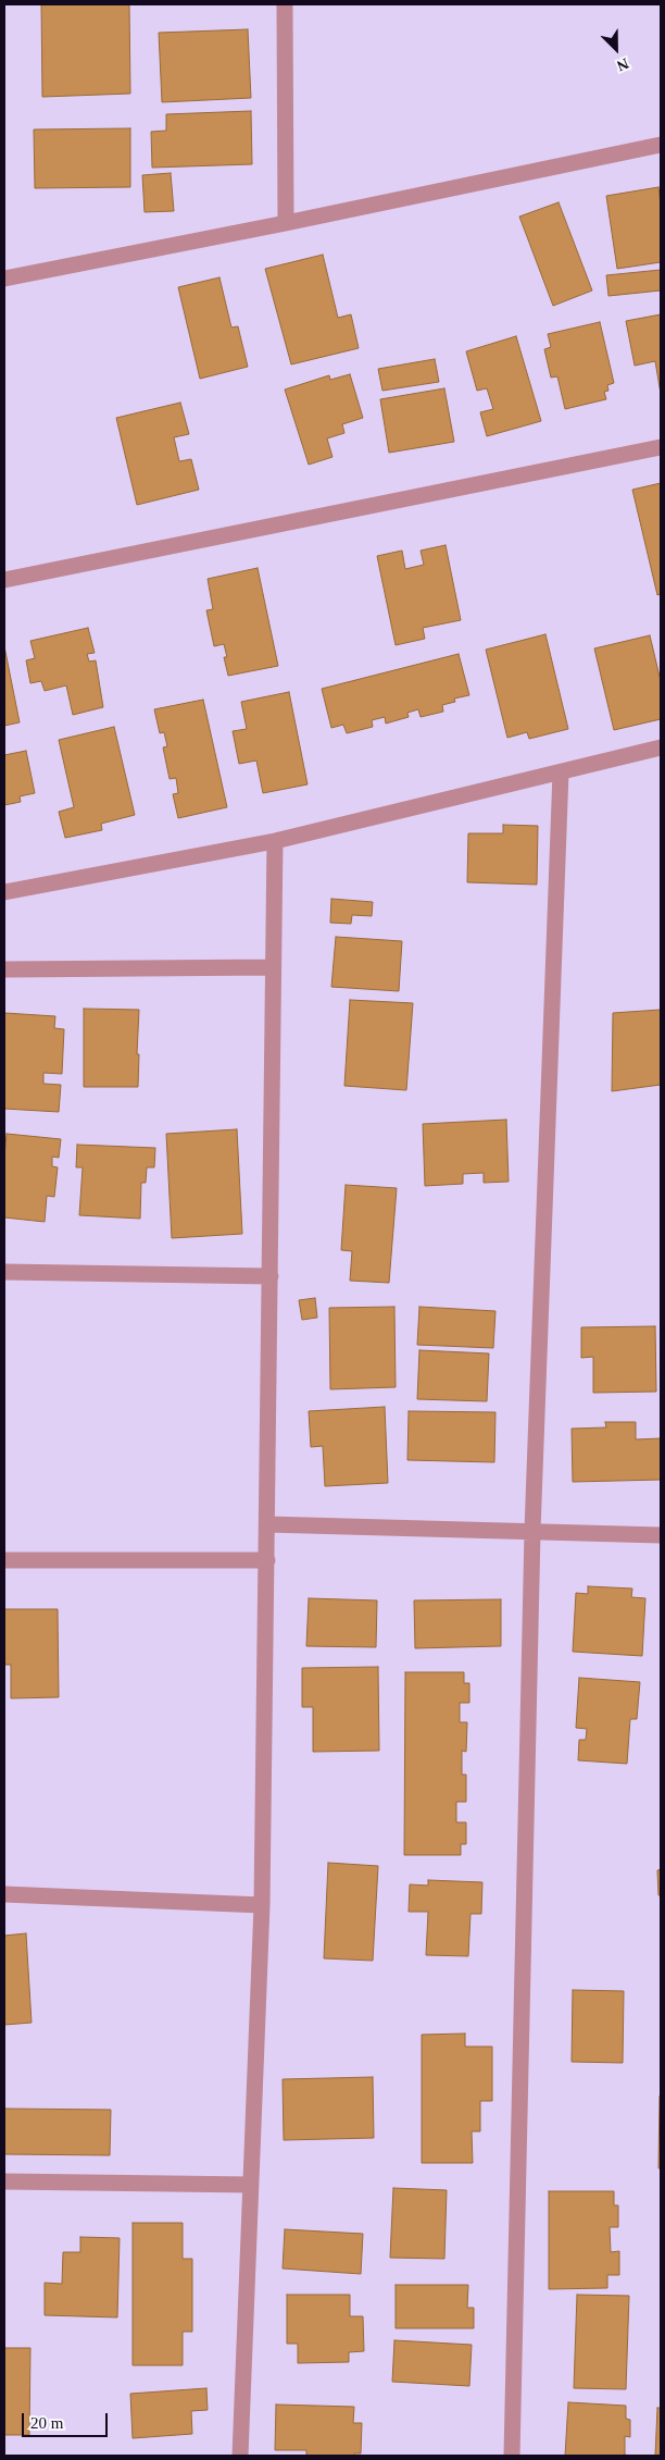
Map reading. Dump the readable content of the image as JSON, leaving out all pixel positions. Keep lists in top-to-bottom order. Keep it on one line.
{"scale_bar":"20 m","north":"bottom right"}
